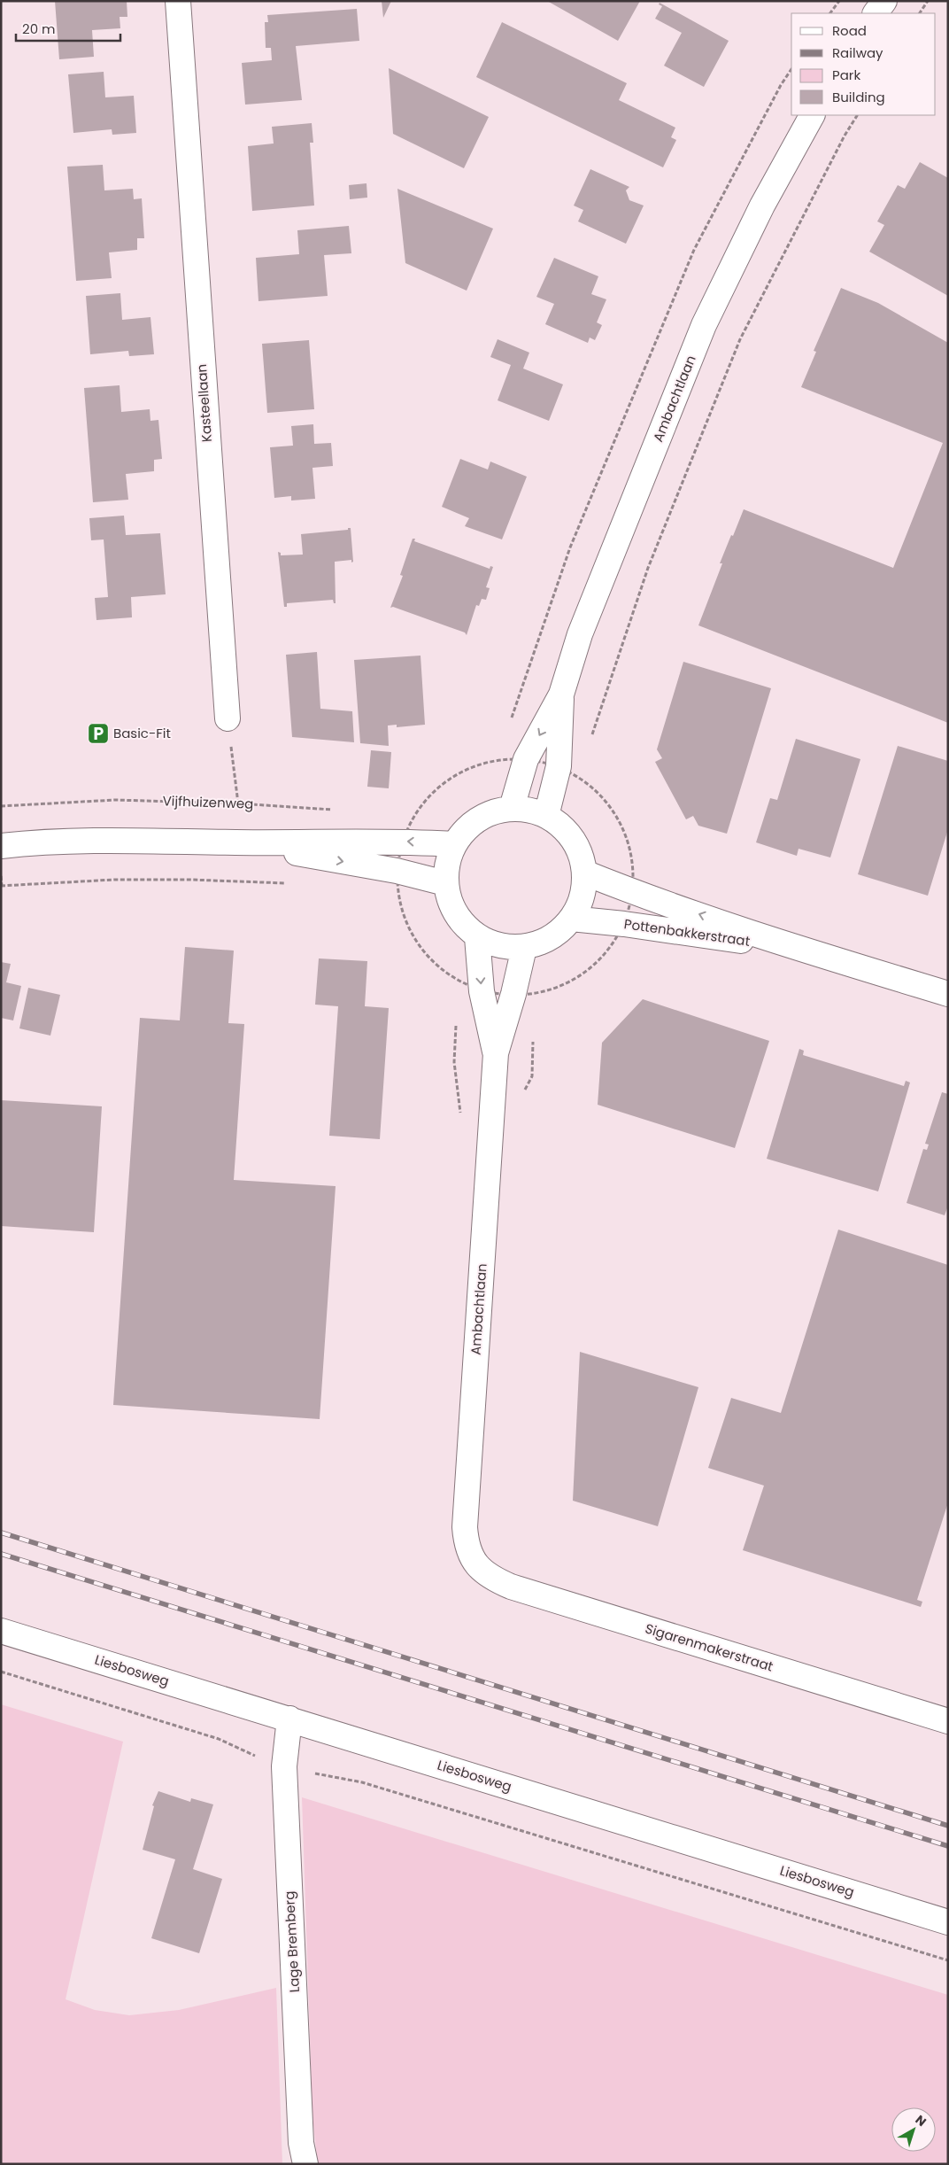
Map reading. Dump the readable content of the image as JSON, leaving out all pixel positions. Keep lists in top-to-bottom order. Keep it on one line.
{"streets":{"street":["Ambachtlaan","Kasteellaan","Pottenbakkerstraat","Sigarenmakerstraat","Liesbosweg","Lage Bremberg"],"path":["Vijfhuizenweg"]},"crossings":[["Ambachtlaan","Pottenbakkerstraat"],["Ambachtlaan","Sigarenmakerstraat"],["Liesbosweg","Lage Bremberg"]],"places":{"parking":["Basic-Fit"]},"legend":["Road","Railway","Park","Building"],"scale_bar":"20 m","north":"top right"}
